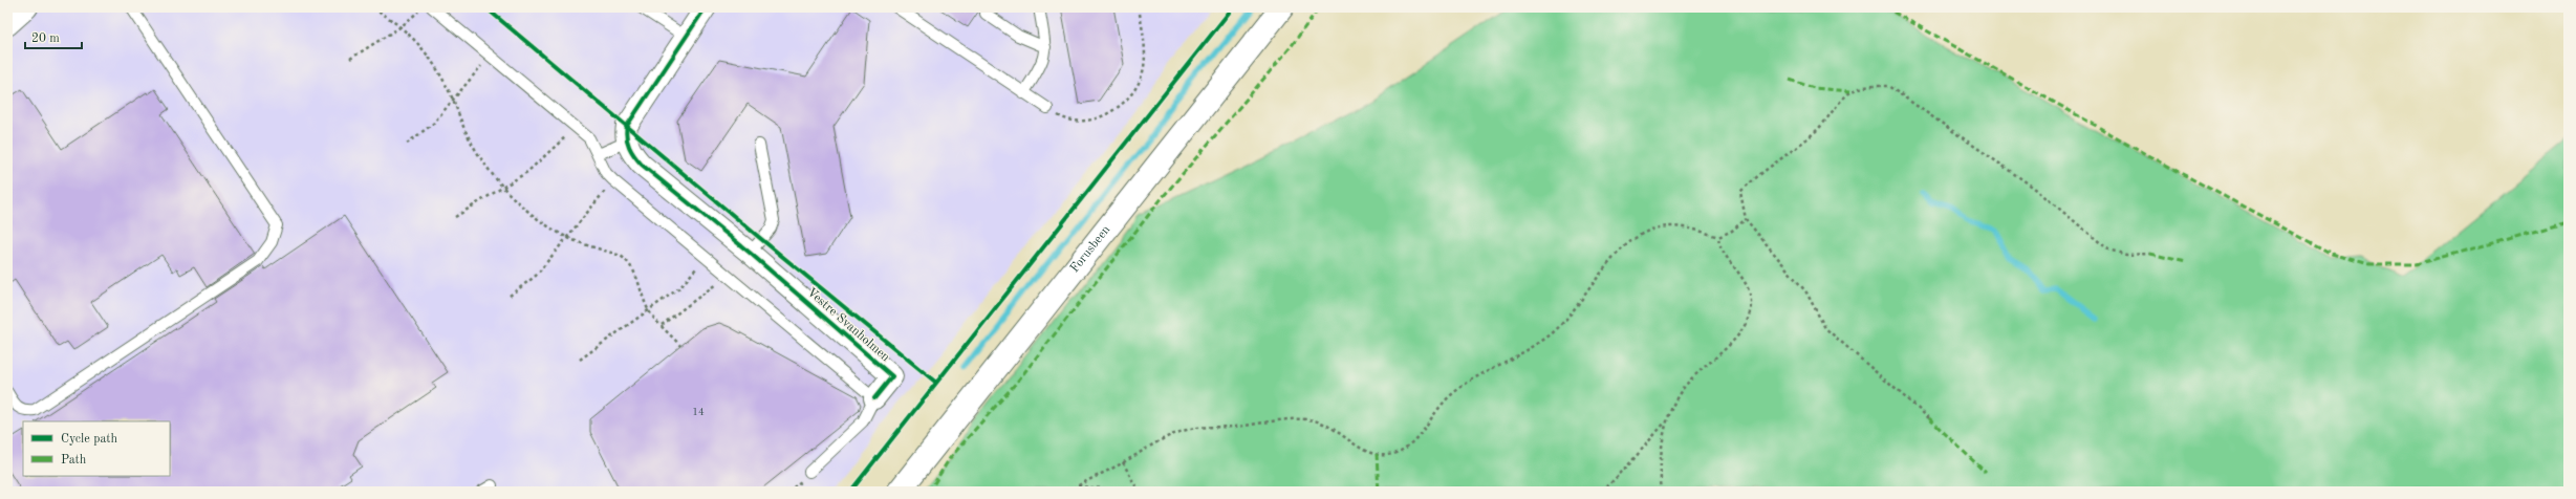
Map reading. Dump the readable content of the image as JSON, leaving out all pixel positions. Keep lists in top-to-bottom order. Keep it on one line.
{"streets":{"main road":["Forusbeen"],"street":["Vestre Svanholmen"]},"house_numbers":["14"],"legend":["Cycle path","Path"],"scale_bar":"20 m"}
